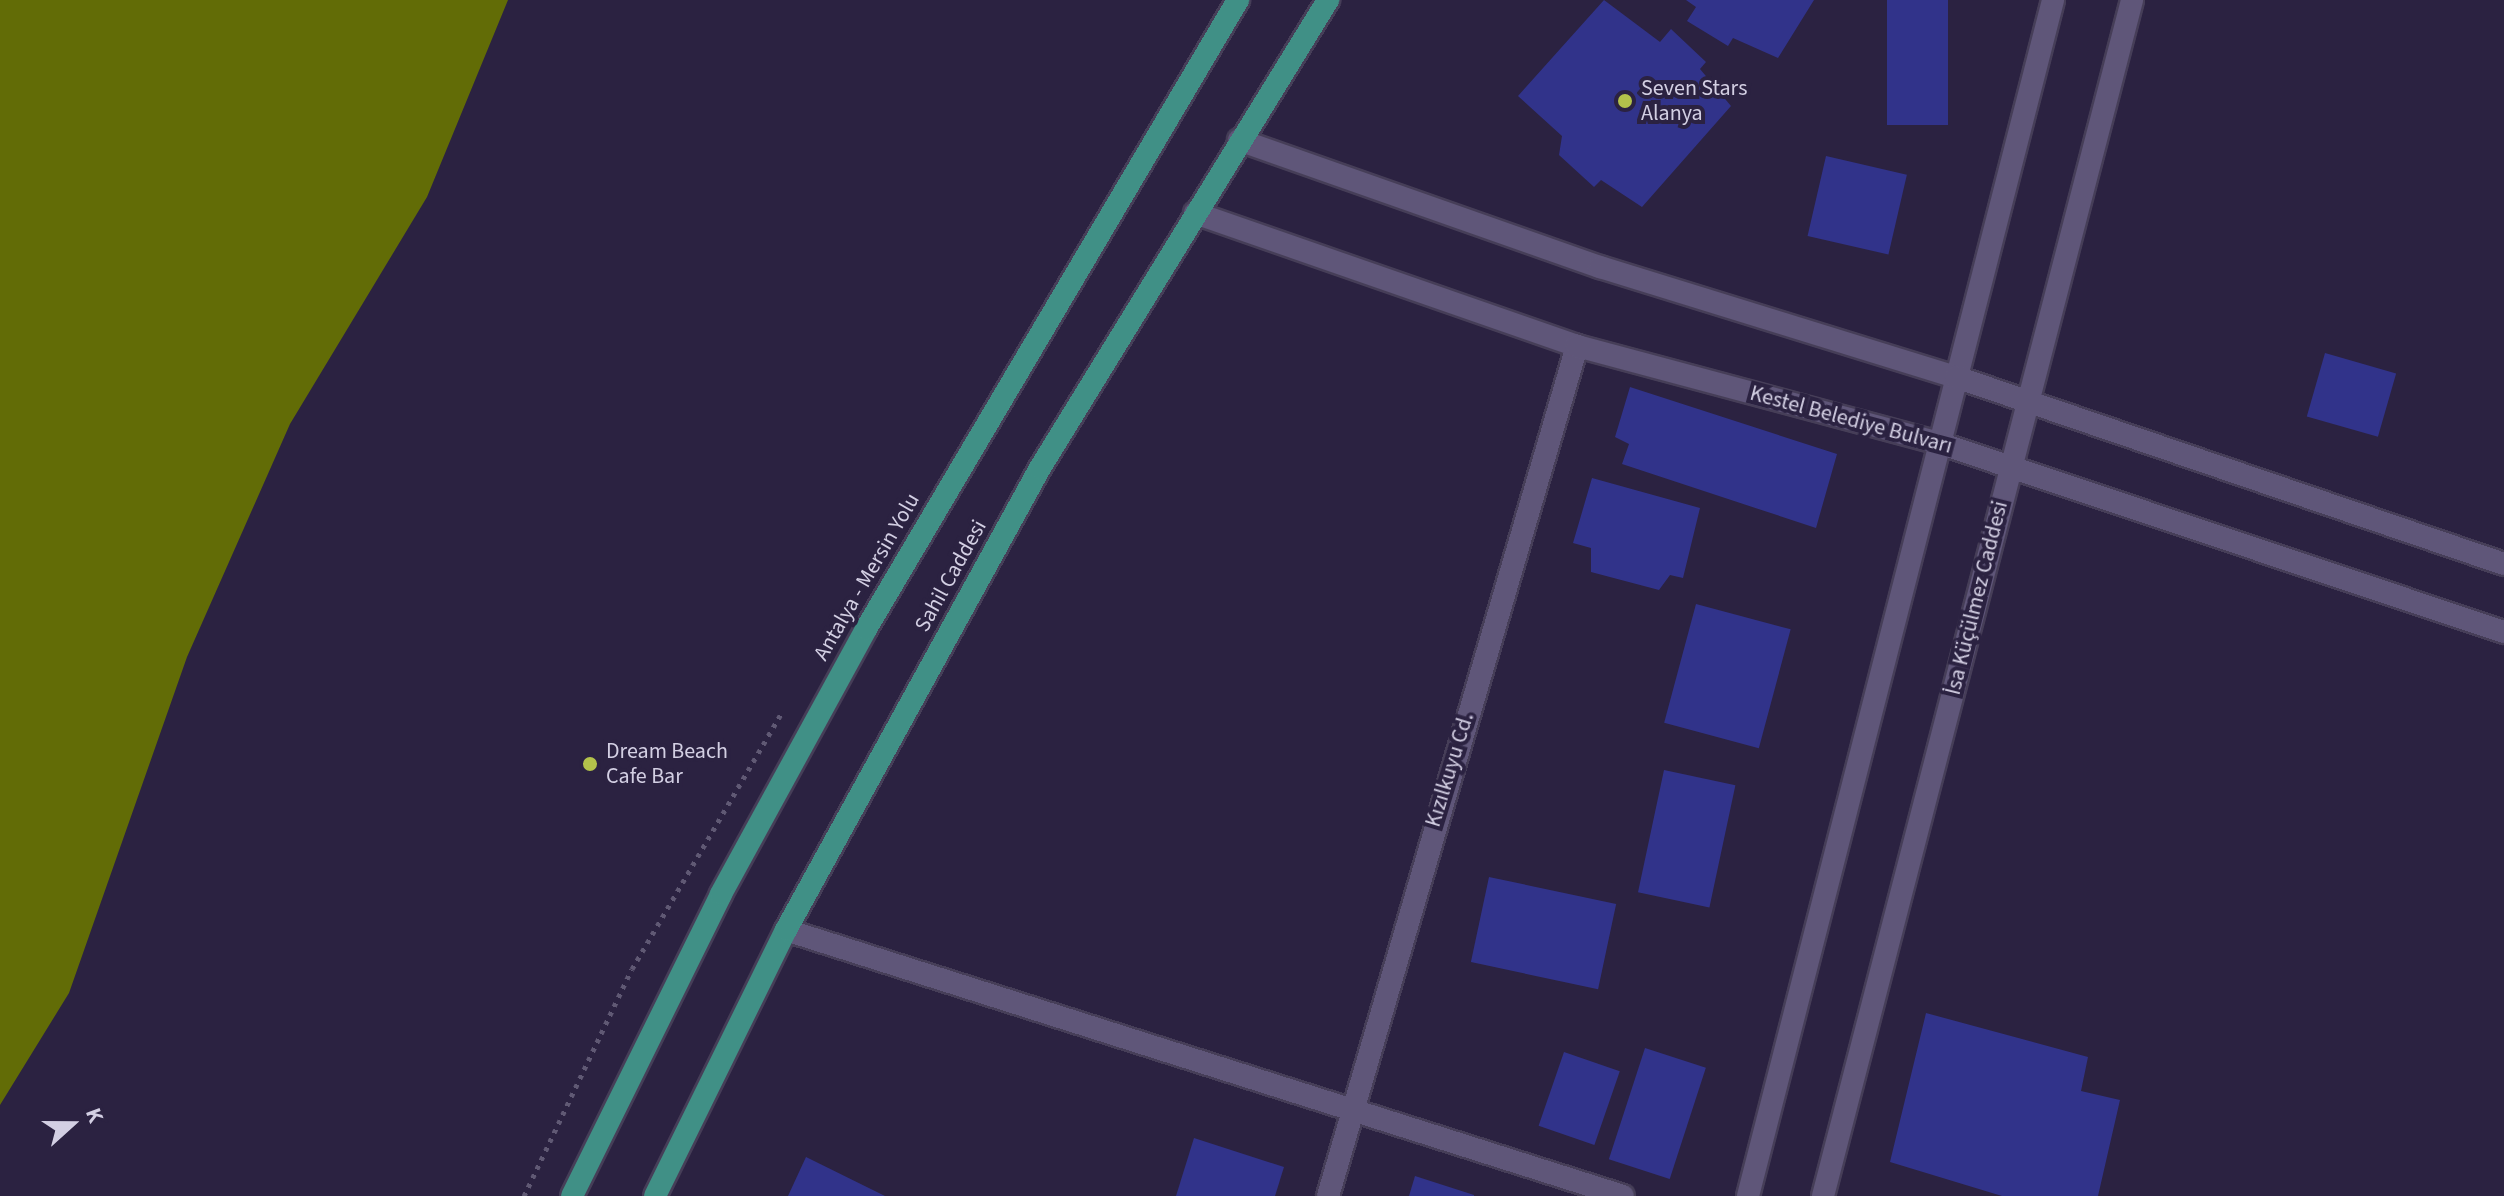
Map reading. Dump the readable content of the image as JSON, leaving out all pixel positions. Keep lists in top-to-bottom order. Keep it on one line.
{"streets":{"highway":["Sahil Caddesi","Antalya - Mersin Yolu"],"street":["Kestel Belediye Bulvarı","İsa Küçülmez Caddesi","Kızılkuyu Cd."]},"crossings":[["Kestel Belediye Bulvarı","Sahil Caddesi"],["Kestel Belediye Bulvarı","İsa Küçülmez Caddesi"],["Kestel Belediye Bulvarı","Kızılkuyu Cd."]],"places":["Seven Stars Alanya","Dream Beach Cafe Bar"],"north":"right"}
